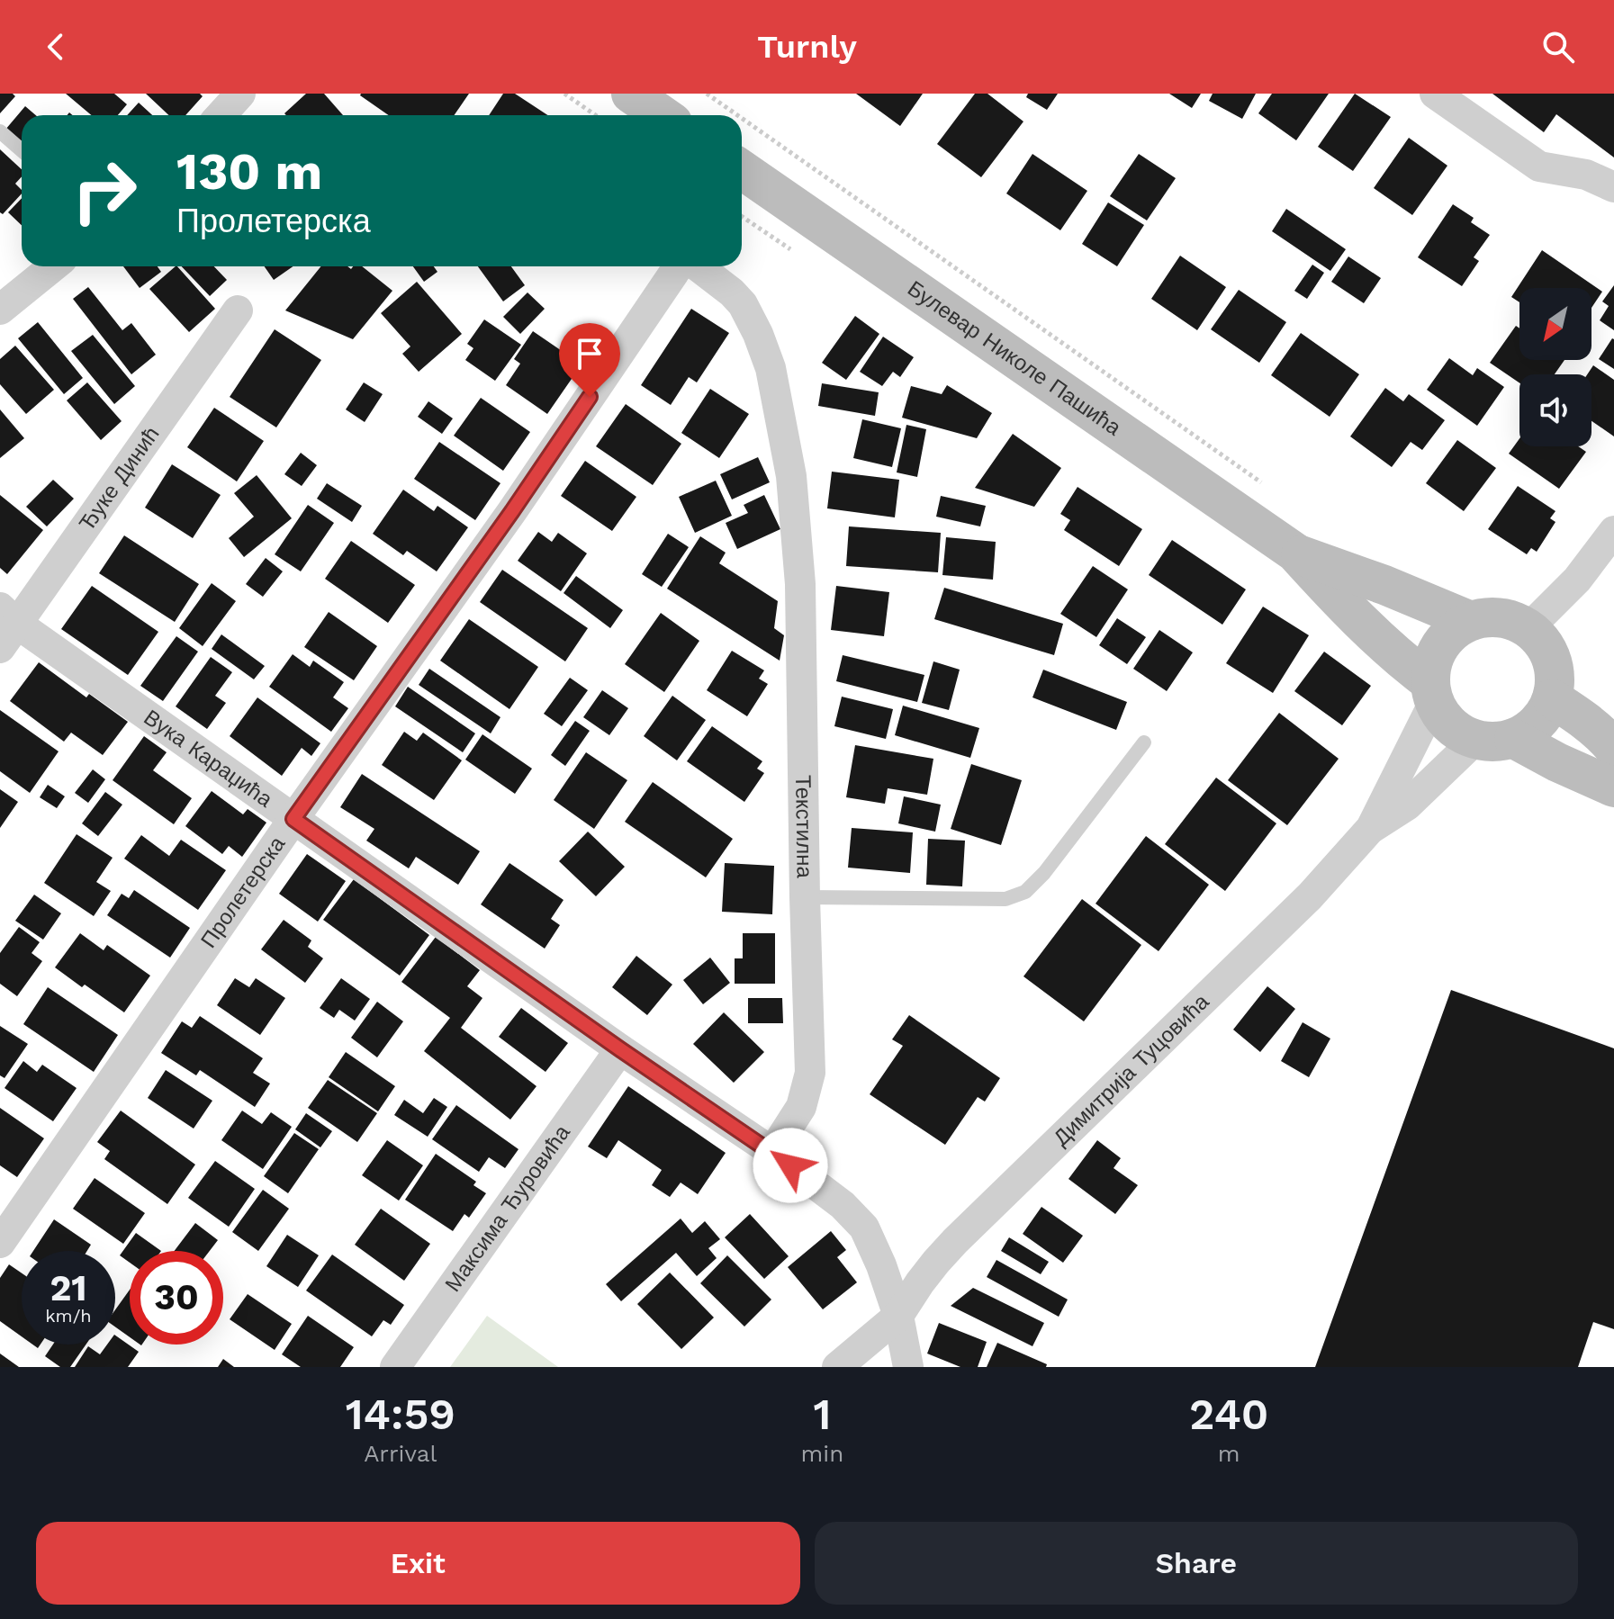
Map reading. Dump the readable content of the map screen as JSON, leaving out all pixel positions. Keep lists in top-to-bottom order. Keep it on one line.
{"streets":{"main road":["Булевар Николе Пашића"],"street":["Ђуке Динић","Вука Караџића","Текстилна","Пролетерска","Димитрија Туцовића","Максима Ђуровића"]},"crossings":[["Булевар Николе Пашића","Димитрија Туцовића"],["Ђуке Динић","Вука Караџића"],["Вука Караџића","Текстилна"],["Вука Караџића","Пролетерска"],["Вука Караџића","Максима Ђуровића"]],"north":"bottom left","page":{"header":"Turnly","turn":["130 m","Пролетерска"],"speed":"21 km/h","limit":"30","eta":["14:59","Arrival","1","min","240","m"],"buttons":["Exit","Share"]}}
